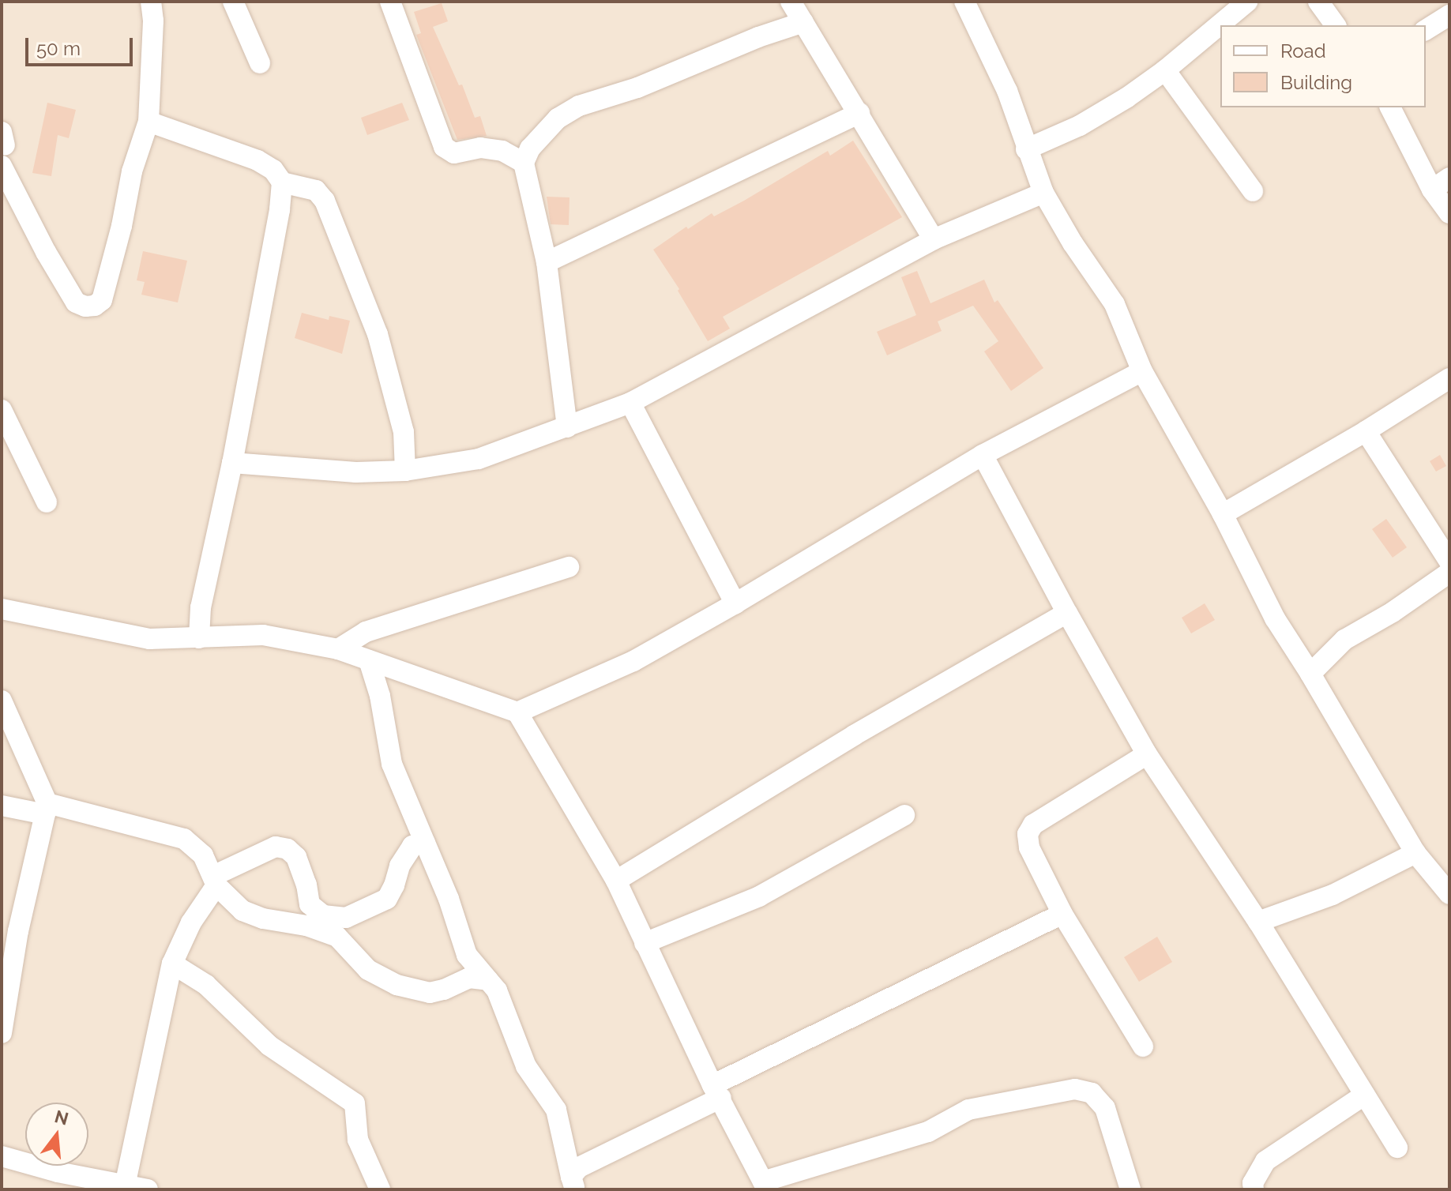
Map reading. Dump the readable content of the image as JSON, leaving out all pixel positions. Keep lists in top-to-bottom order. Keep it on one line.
{"legend":["Road","Building"],"scale_bar":"50 m","north":"top"}
